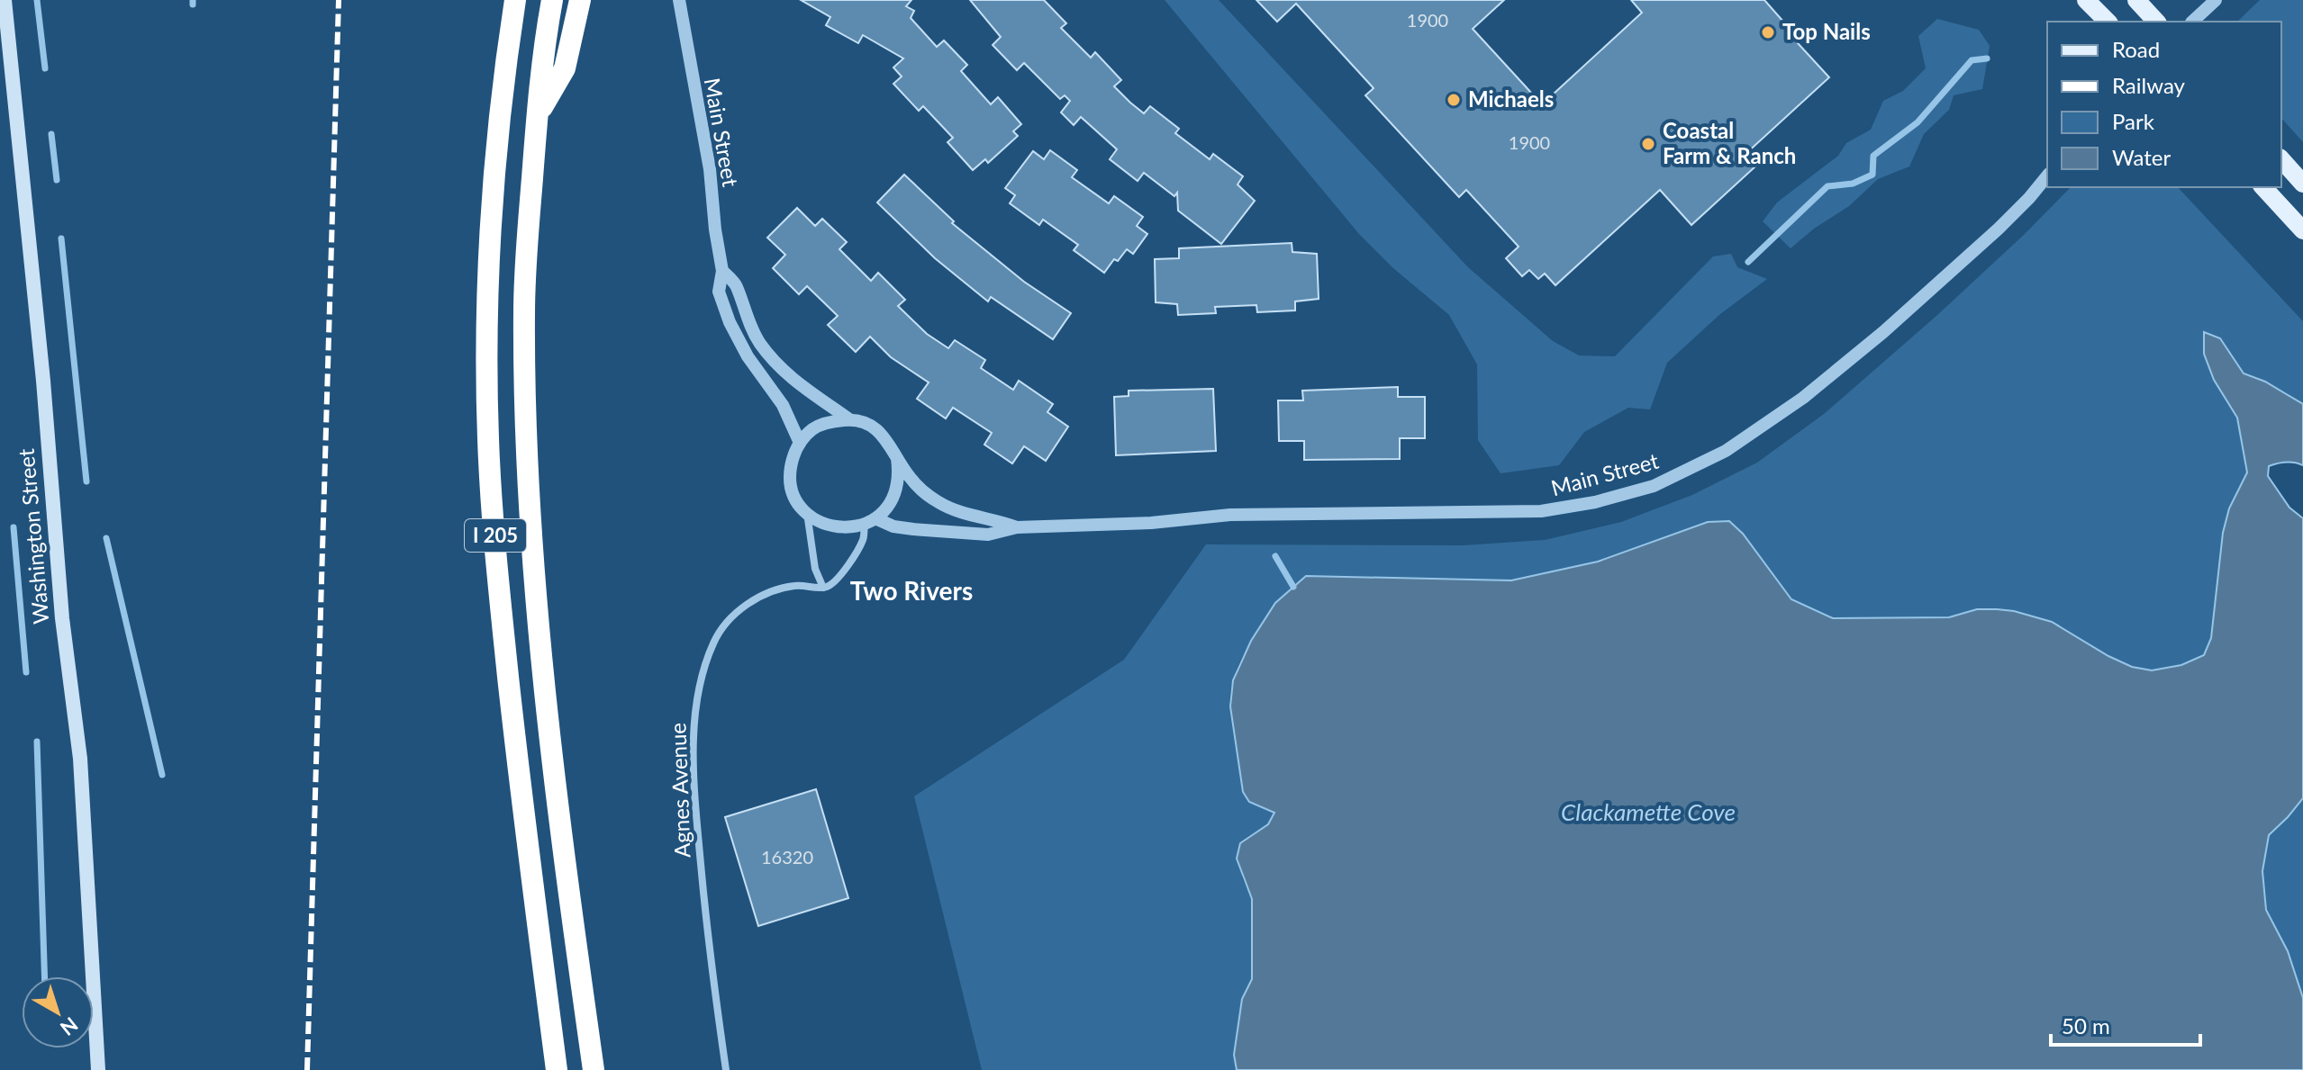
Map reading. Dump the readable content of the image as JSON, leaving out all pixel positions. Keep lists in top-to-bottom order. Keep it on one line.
{"streets":{"highway":["I 205"],"main road":["Washington Street"],"street":["Main Street","Agnes Avenue"]},"districts":["Two Rivers"],"water":["Clackamette Cove"],"places":["Top Nails","Michaels","Coastal Farm & Ranch"],"house_numbers":["1900","1900","16320"],"legend":["Road","Railway","Park","Water"],"scale_bar":"50 m","north":"bottom right"}
